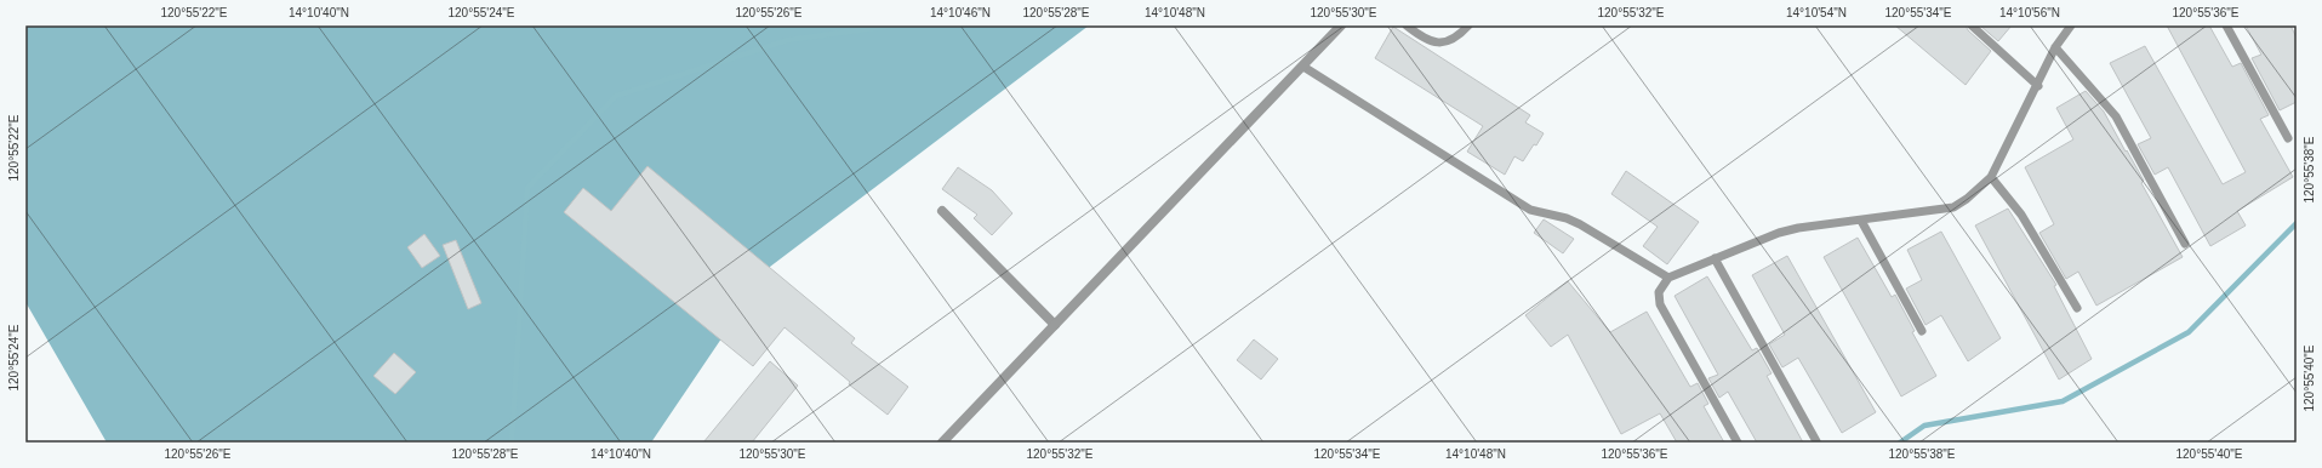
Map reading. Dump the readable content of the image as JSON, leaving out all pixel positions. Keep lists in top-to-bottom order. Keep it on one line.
{"coordinates":["120°55'22\"E","14°10'40\"N","120°55'24\"E","120°55'26\"E","14°10'46\"N","120°55'28\"E","14°10'48\"N","120°55'30\"E","120°55'32\"E","14°10'54\"N","120°55'34\"E","14°10'56\"N","120°55'36\"E","120°55'38\"E","120°55'40\"E"]}
